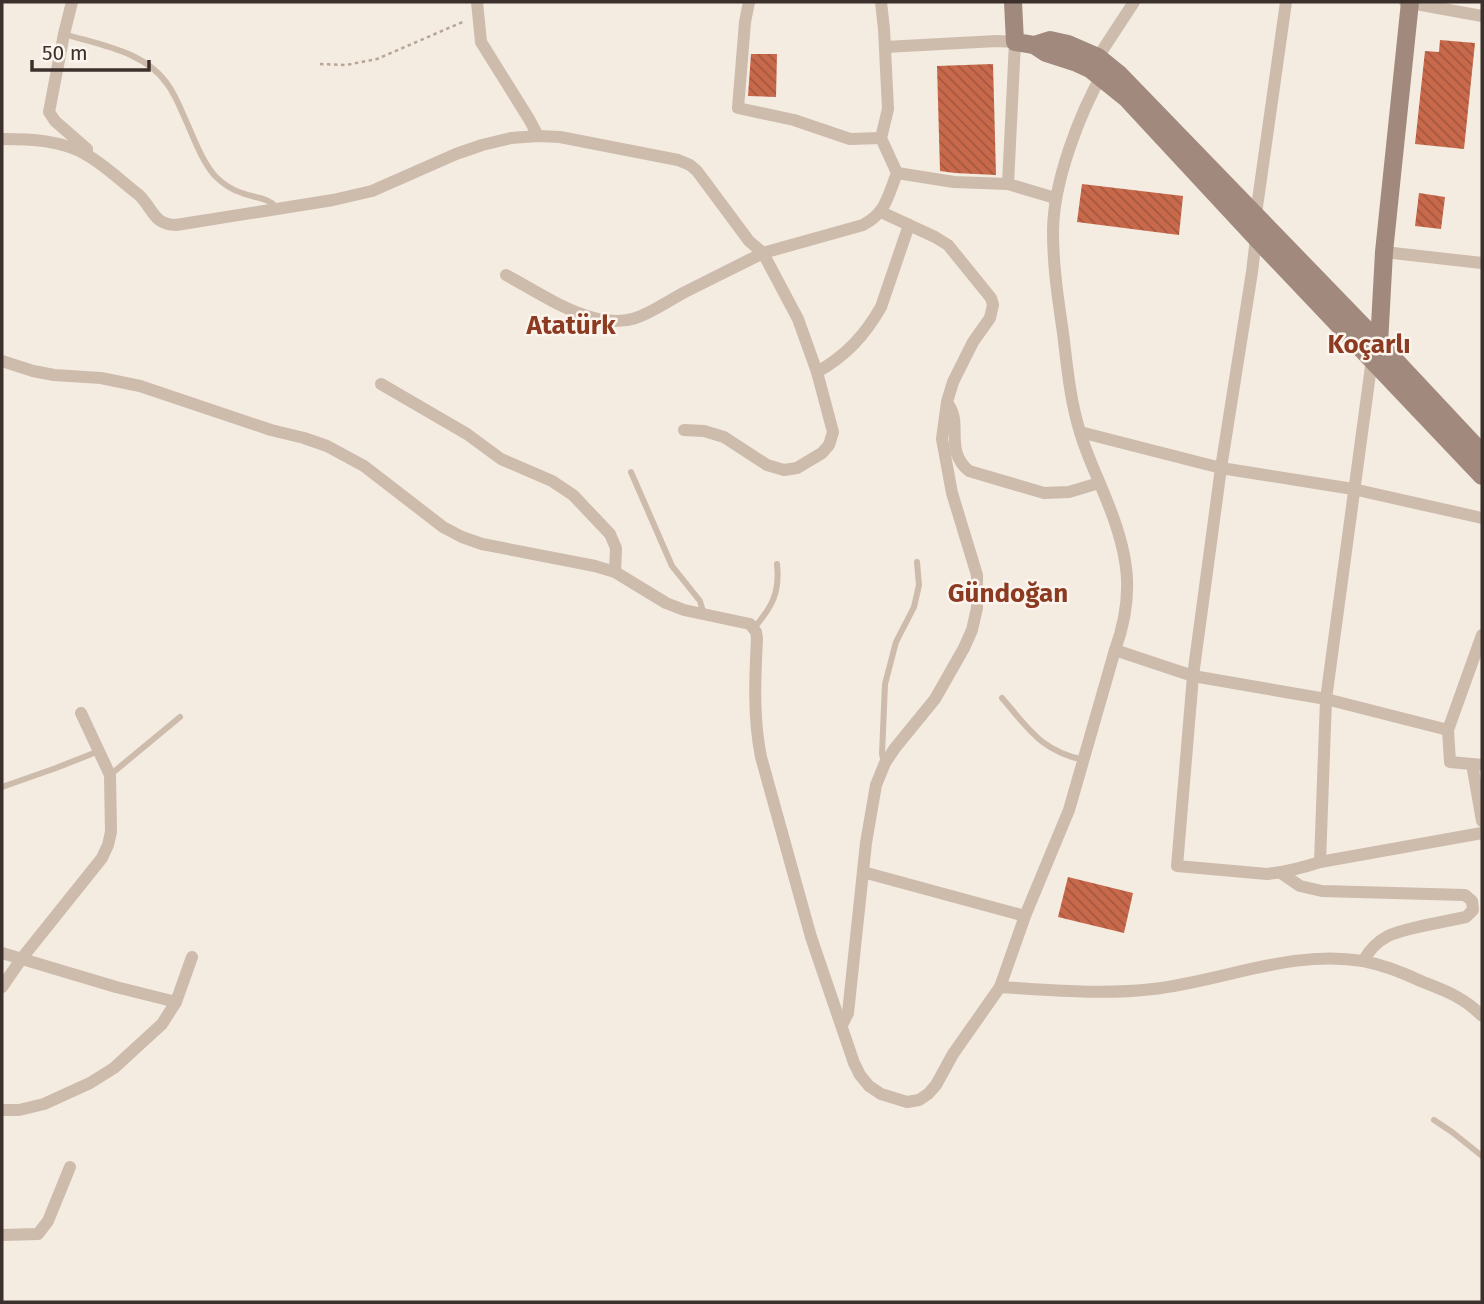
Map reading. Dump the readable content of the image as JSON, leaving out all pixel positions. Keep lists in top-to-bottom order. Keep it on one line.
{"districts":["Atatürk","Koçarlı","Gündoğan"],"scale_bar":"50 m"}
